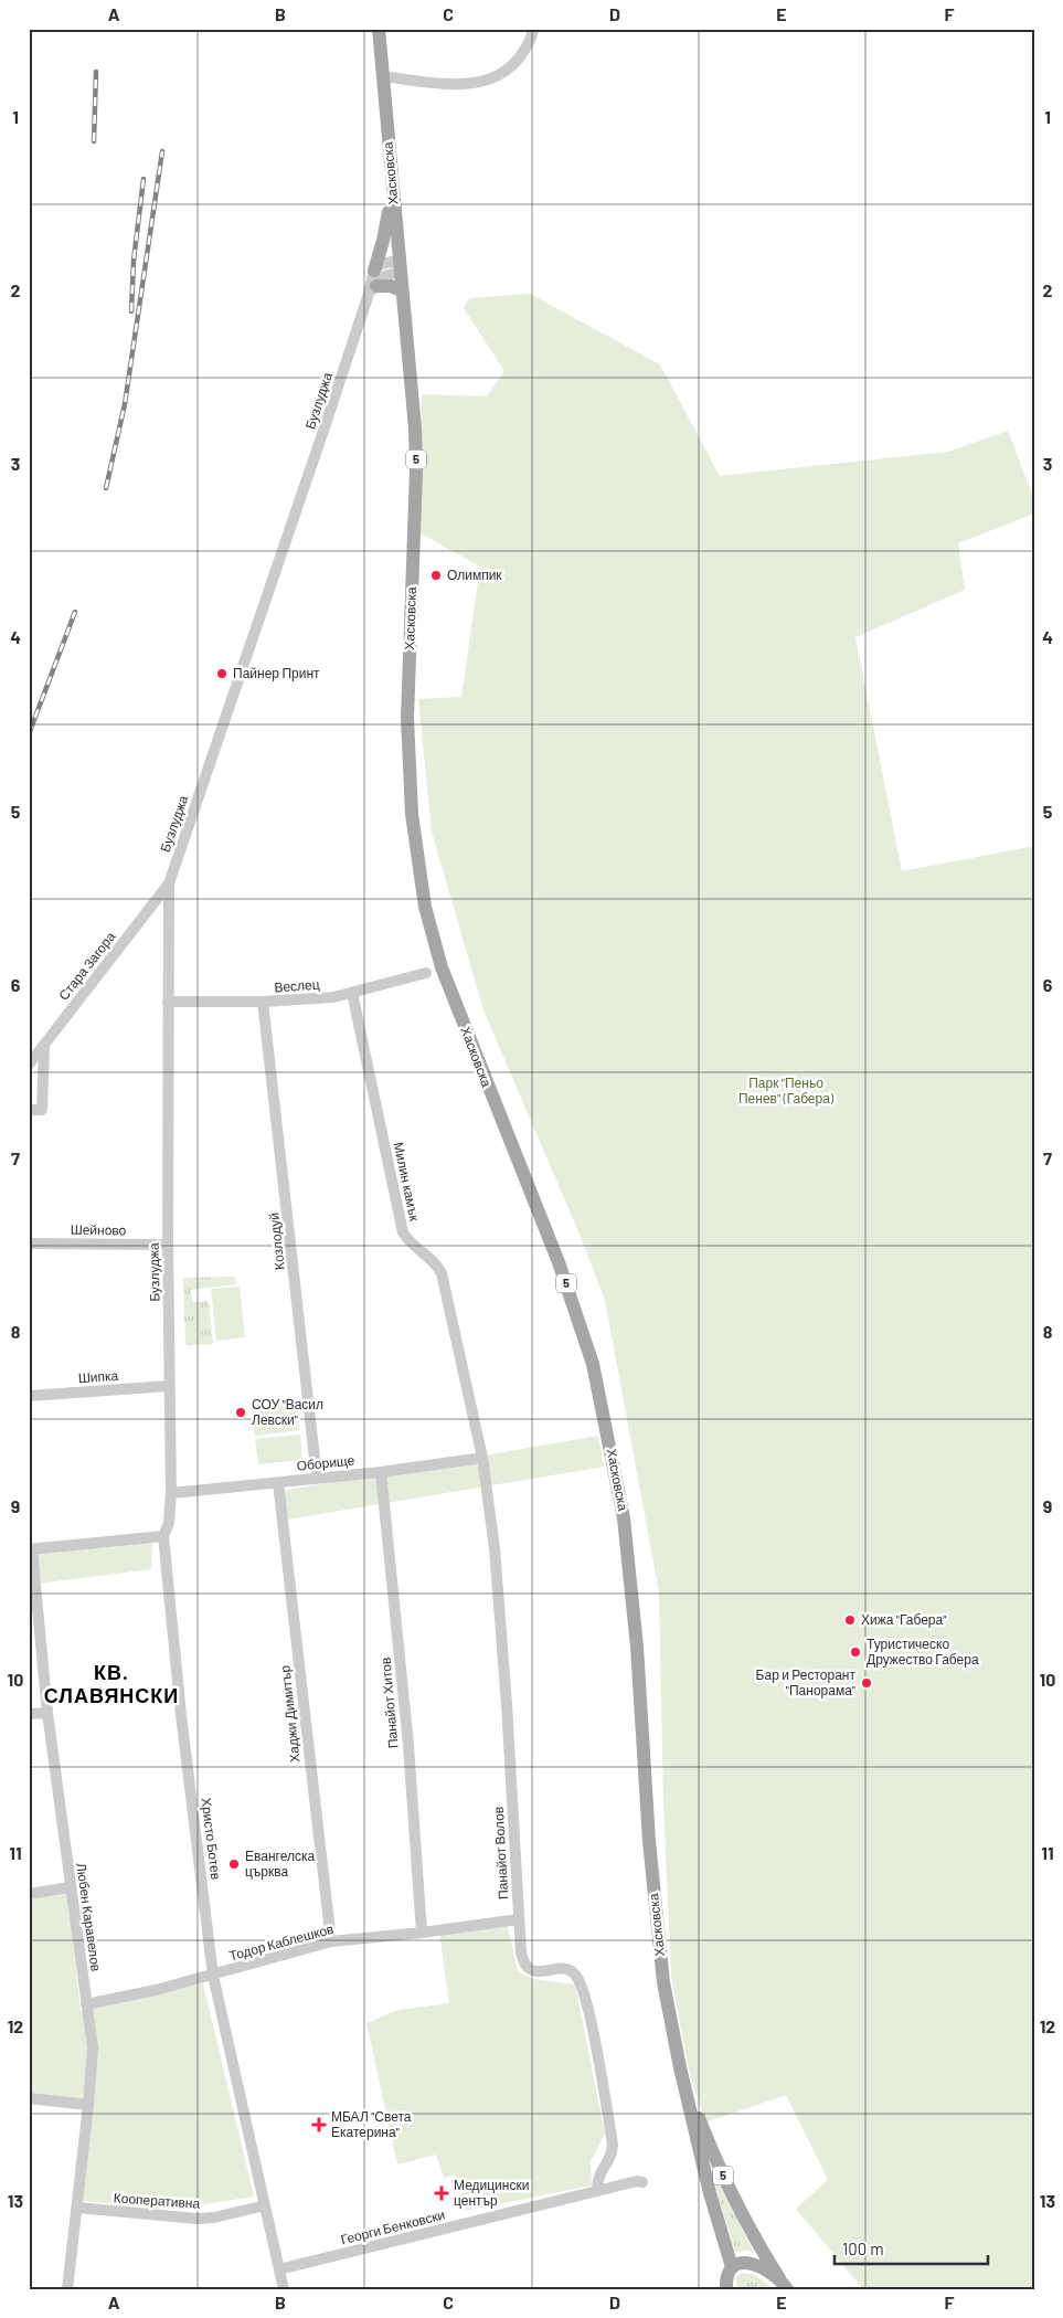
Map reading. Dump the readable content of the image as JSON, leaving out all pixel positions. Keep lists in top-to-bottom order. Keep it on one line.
{"streets":{"main road":["Хасковска","5"],"street":["Бузлуджа","Стара Загора","Веслец","Милин камък","Шейново","Козлодуй","Шипка","Оборище","Панайот Хитов","Хаджи Димитър","Христо Ботев","Панайот Волов","Любен Каравелов","Тодор Каблешков","Кооперативна","Георги Бенковски"]},"crossings":[["Хасковска","5"],["Бузлуджа","Стара Загора"],["Бузлуджа","Веслец"],["Бузлуджа","Шейново"],["Бузлуджа","Шипка"],["Бузлуджа","Христо Ботев"],["Веслец","Милин камък"],["Веслец","Козлодуй"],["Милин камък","Оборище"],["Милин камък","Панайот Волов"],["Козлодуй","Оборище"],["Шипка","Христо Ботев"],["Оборище","Панайот Хитов"],["Оборище","Хаджи Димитър"],["Оборище","Христо Ботев"],["Оборище","Панайот Волов"],["Панайот Хитов","Тодор Каблешков"],["Хаджи Димитър","Тодор Каблешков"],["Христо Ботев","Тодор Каблешков"],["Христо Ботев","Кооперативна"],["Христо Ботев","Георги Бенковски"],["Панайот Волов","Тодор Каблешков"],["Панайот Волов","Георги Бенковски"],["Любен Каравелов","Тодор Каблешков"],["Любен Каравелов","Кооперативна"]],"districts":["КВ. СЛАВЯНСКИ"],"parks":["Парк \"Пеньо Пенев\" (Габера)"],"places":{"other":["Олимпик","Пайнер Принт","СОУ \"Васил Левски\"","Хижа \"Габера\"","Туристическо Дружество Габера","Бар и Ресторант \"Панорама\"","Евангелска църква"],"health":["МБАЛ \"Света Екатерина\"","Медицински център"]},"scale_bar":"100 m","grid":{"columns":["A","B","C","D","E","F"],"rows":["1","2","3","4","5","6","7","8","9","10","11","12","13"]}}
